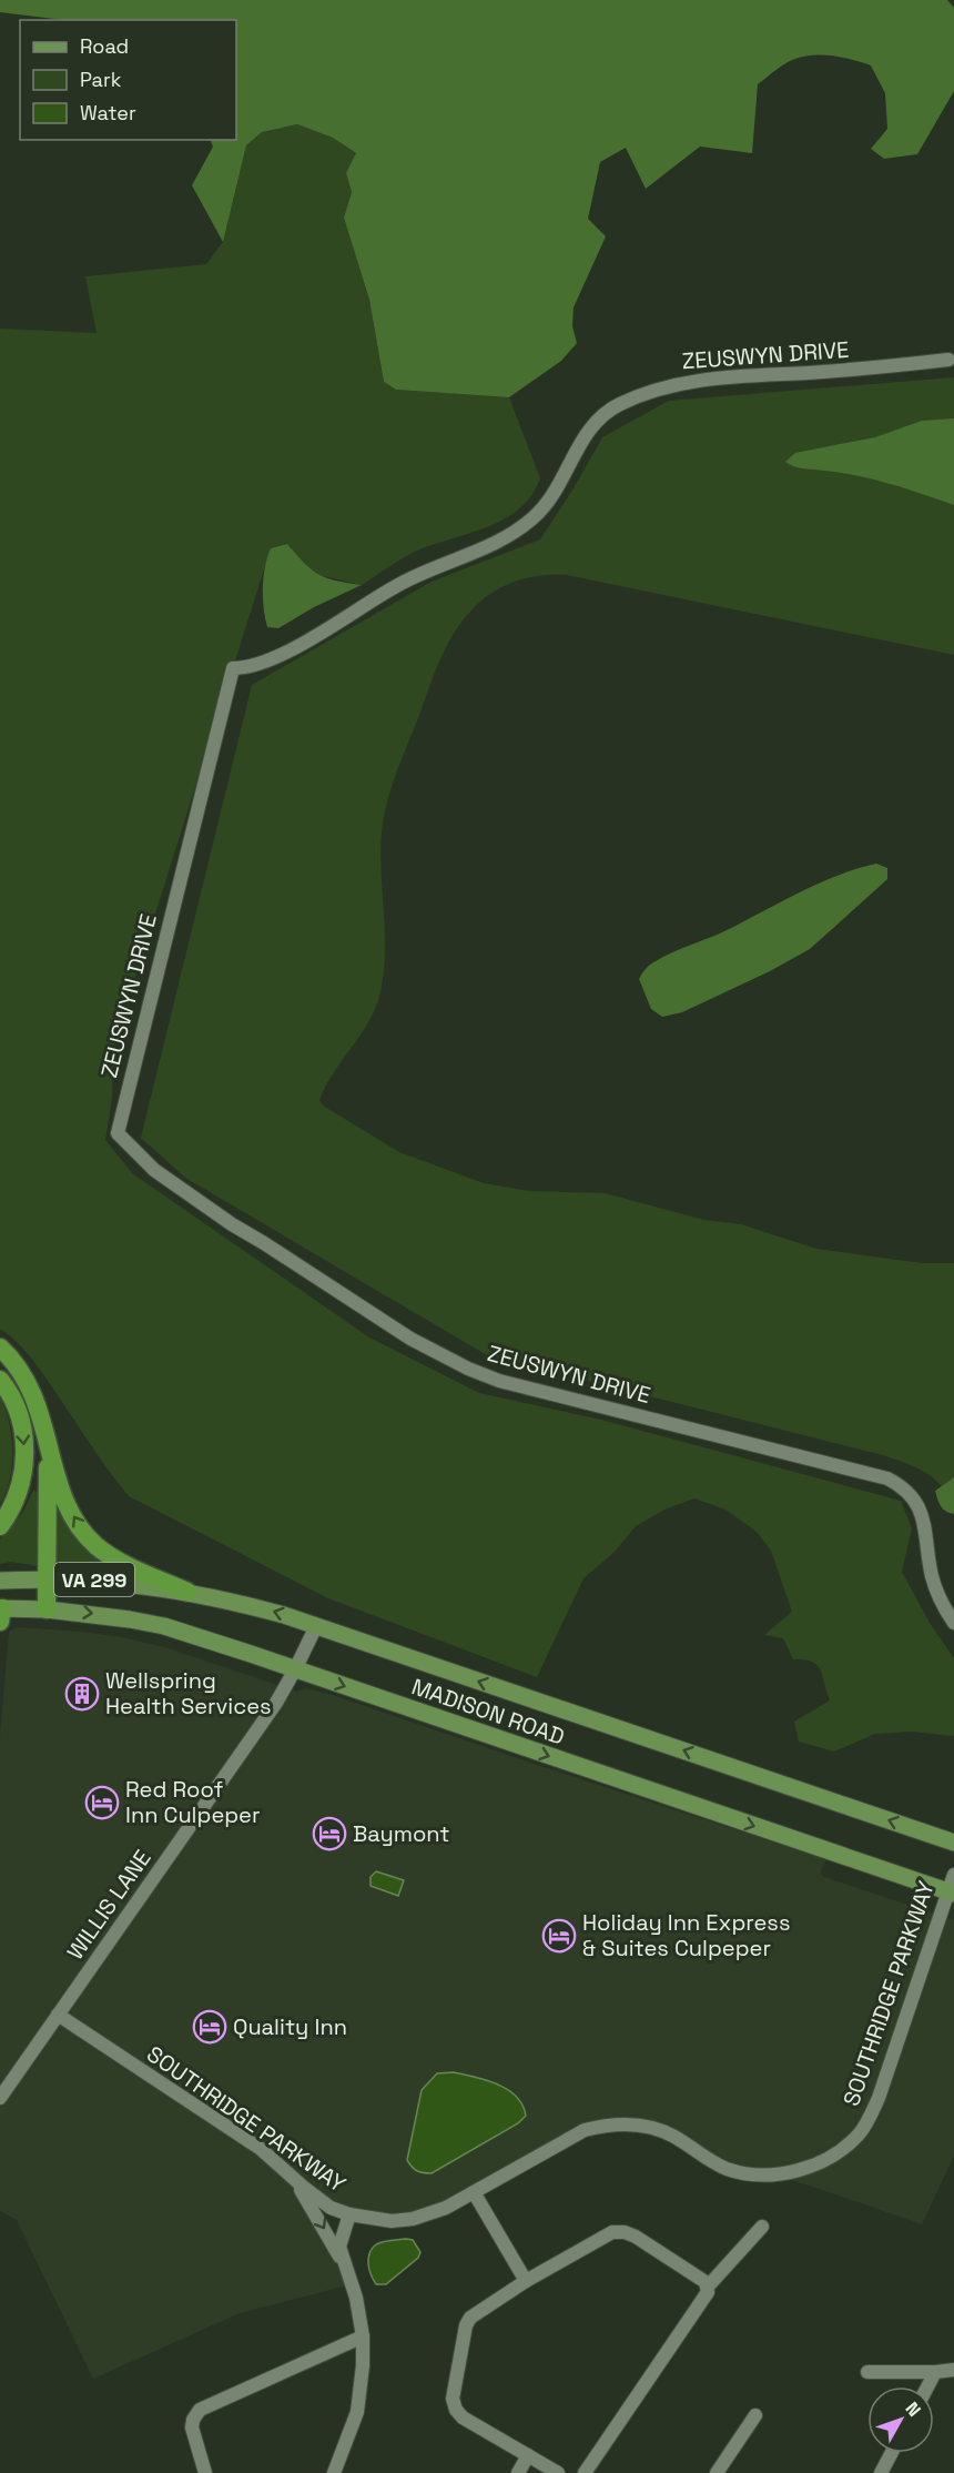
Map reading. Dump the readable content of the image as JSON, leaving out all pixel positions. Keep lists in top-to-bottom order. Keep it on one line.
{"streets":{"main road":["VA 299","MADISON ROAD"],"street":["ZEUSWYN DRIVE","WILLIS LANE","SOUTHRIDGE PARKWAY"]},"crossings":[["MADISON ROAD","WILLIS LANE"],["MADISON ROAD","SOUTHRIDGE PARKWAY"],["WILLIS LANE","SOUTHRIDGE PARKWAY"]],"places":{"building":["Wellspring Health Services"],"hotel":["Red Roof Inn Culpeper","Baymont","Holiday Inn Express & Suites Culpeper","Quality Inn"]},"legend":["Road","Park","Water"],"north":"top right"}
